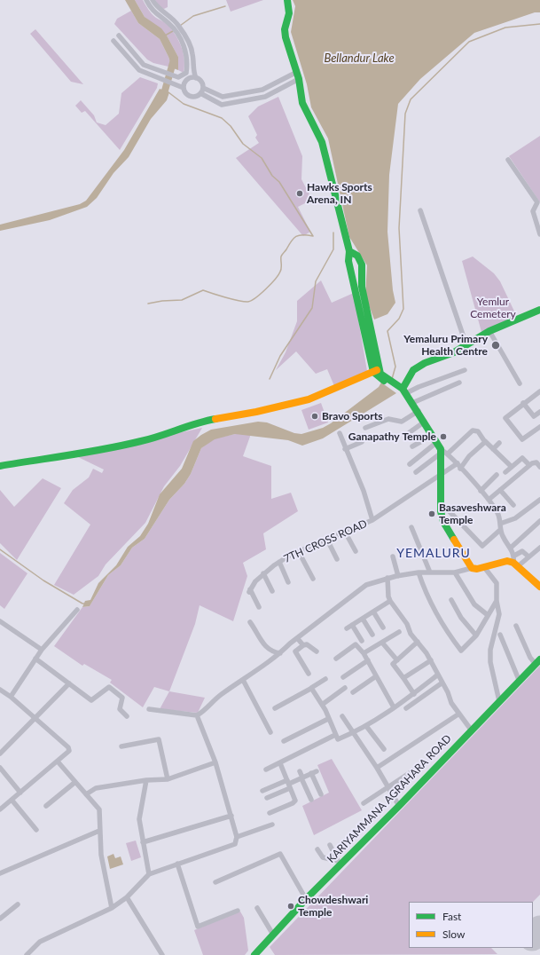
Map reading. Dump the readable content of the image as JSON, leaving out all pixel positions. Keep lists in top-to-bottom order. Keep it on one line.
{"streets":{"street":["7TH CROSS ROAD","KARIYAMMANA AGRAHARA ROAD"]},"districts":["YEMALURU"],"water":["Bellandur Lake"],"parks":["Yemlur Cemetery"],"places":["Hawks Sports Arena, IN","Yemaluru Primary Health Centre","Bravo Sports","Ganapathy Temple","Basaveshwara Temple","Chowdeshwari Temple"],"legend":["Fast","Slow"]}
